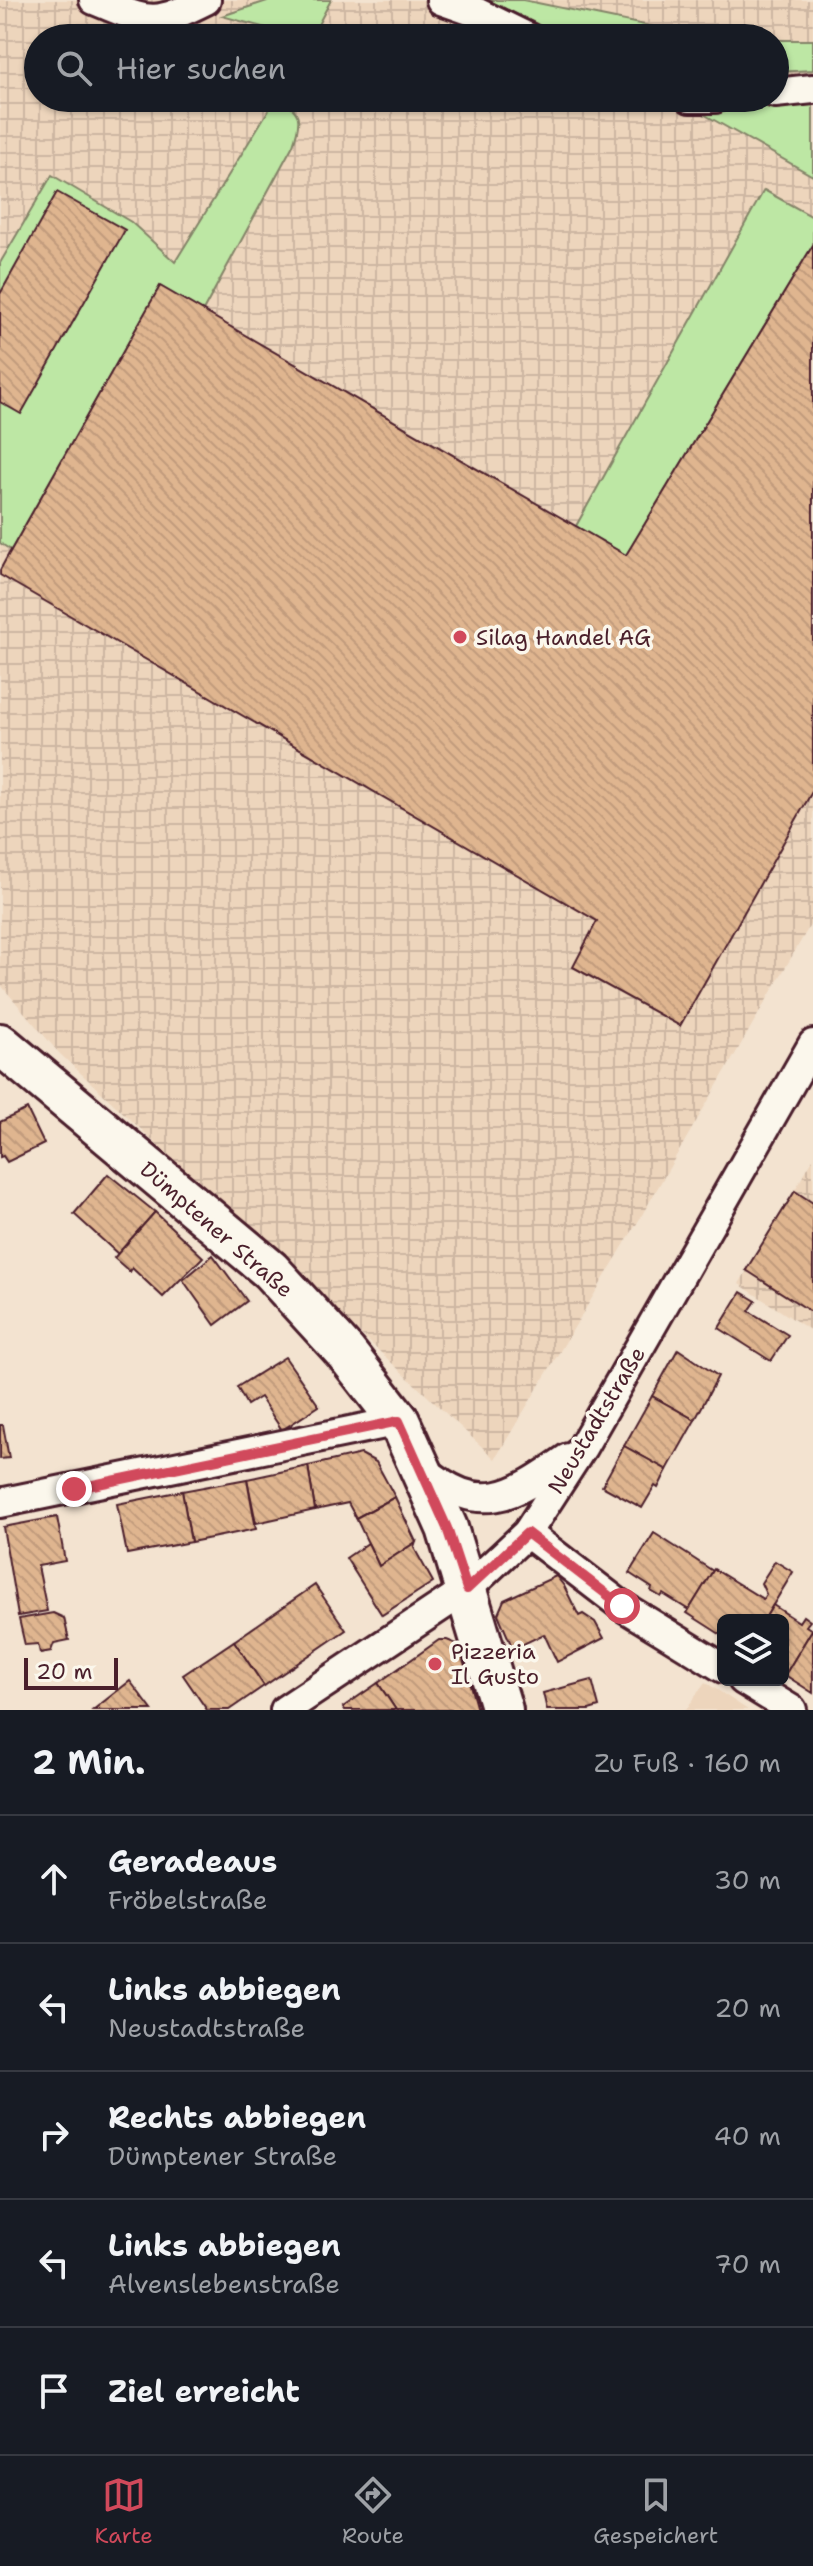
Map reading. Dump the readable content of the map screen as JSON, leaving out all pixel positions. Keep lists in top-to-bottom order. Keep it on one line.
{"streets":{"street":["Dümptener Straße","Neustadtstraße"]},"crossings":[["Dümptener Straße","Neustadtstraße"]],"places":["Silag Handel AG","Pizzeria Il Gusto"],"scale_bar":"20 m","page":{"search":"Hier suchen","scale":"20 m","heading":["2 Min.","Zu Fuß · 160 m"],"list":[["Geradeaus","Fröbelstraße","30 m"],["Links abbiegen","Neustadtstraße","20 m"],["Rechts abbiegen","Dümptener Straße","40 m"],["Links abbiegen","Alvenslebenstraße","70 m"],"Ziel erreicht"],"nav":["Karte","Route","Gespeichert"]}}
